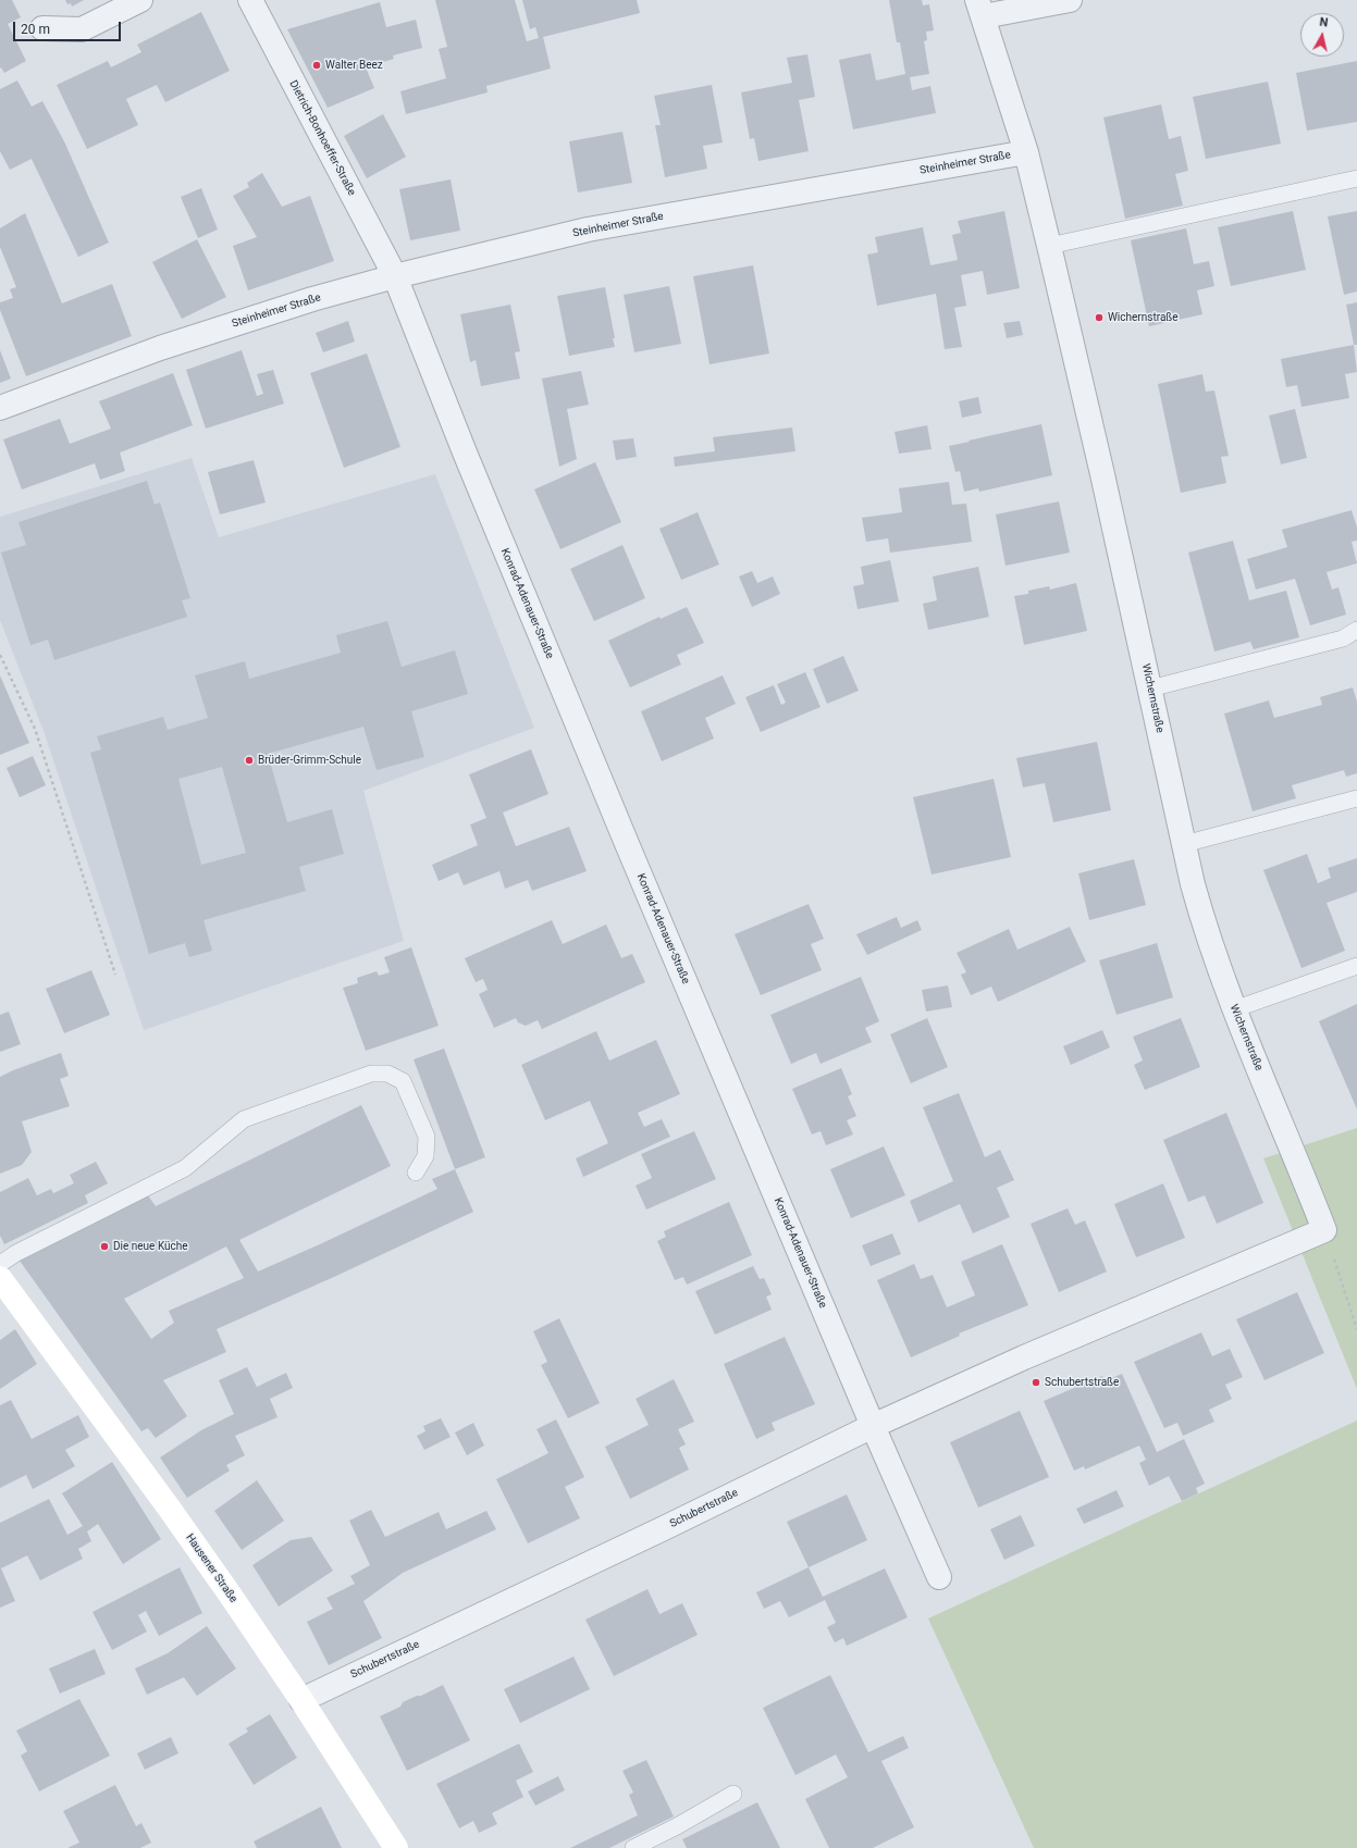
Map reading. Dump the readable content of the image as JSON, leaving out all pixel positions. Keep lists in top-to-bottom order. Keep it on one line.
{"streets":{"main road":["Hausener Straße"],"street":["Dietrich-Bonhoeffer-Straße","Steinheimer Straße","Konrad-Adenauer-Straße","Wichernstraße","Schubertstraße"]},"crossings":[["Dietrich-Bonhoeffer-Straße","Steinheimer Straße"],["Dietrich-Bonhoeffer-Straße","Konrad-Adenauer-Straße"],["Steinheimer Straße","Konrad-Adenauer-Straße"],["Steinheimer Straße","Wichernstraße"],["Konrad-Adenauer-Straße","Schubertstraße"],["Wichernstraße","Schubertstraße"],["Schubertstraße","Hausener Straße"]],"places":["Walter Beez","Wichernstraße","Brüder-Grimm-Schule","Die neue Küche","Schubertstraße"],"scale_bar":"20 m","north":"top"}
